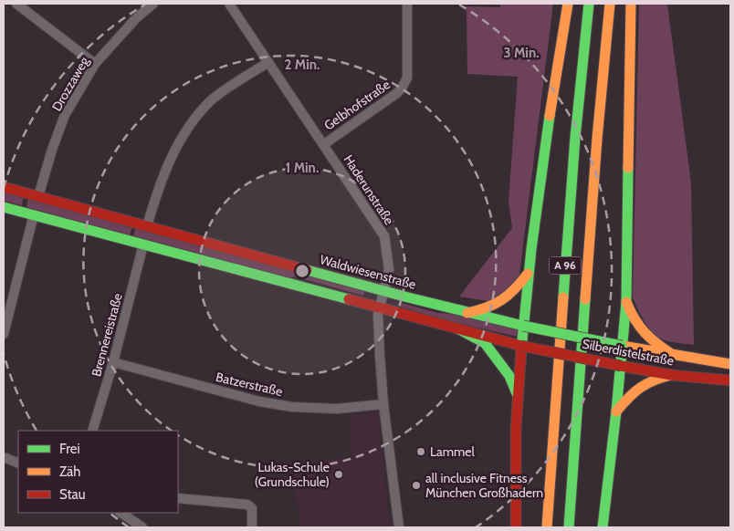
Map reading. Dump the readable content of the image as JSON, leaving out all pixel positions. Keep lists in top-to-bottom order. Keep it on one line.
{"streets":{"main road":["A 96","Waldwiesenstraße","Silberdistelstraße"],"street":["Drozzaweg","Gelbhofstraße","Haderunstraße","Brennereistraße","Batzerstraße"]},"crossings":[["Drozzaweg","Waldwiesenstraße"],["Gelbhofstraße","Haderunstraße"],["Haderunstraße","Waldwiesenstraße"],["Haderunstraße","Batzerstraße"],["Waldwiesenstraße","Silberdistelstraße"],["Brennereistraße","Batzerstraße"]],"places":["Lammel","Lukas-Schule (Grundschule)","all inclusive Fitness München Großhadern"],"legend":["Frei","Zäh","Stau"],"rings":["3 Min.","2 Min.","1 Min."]}
